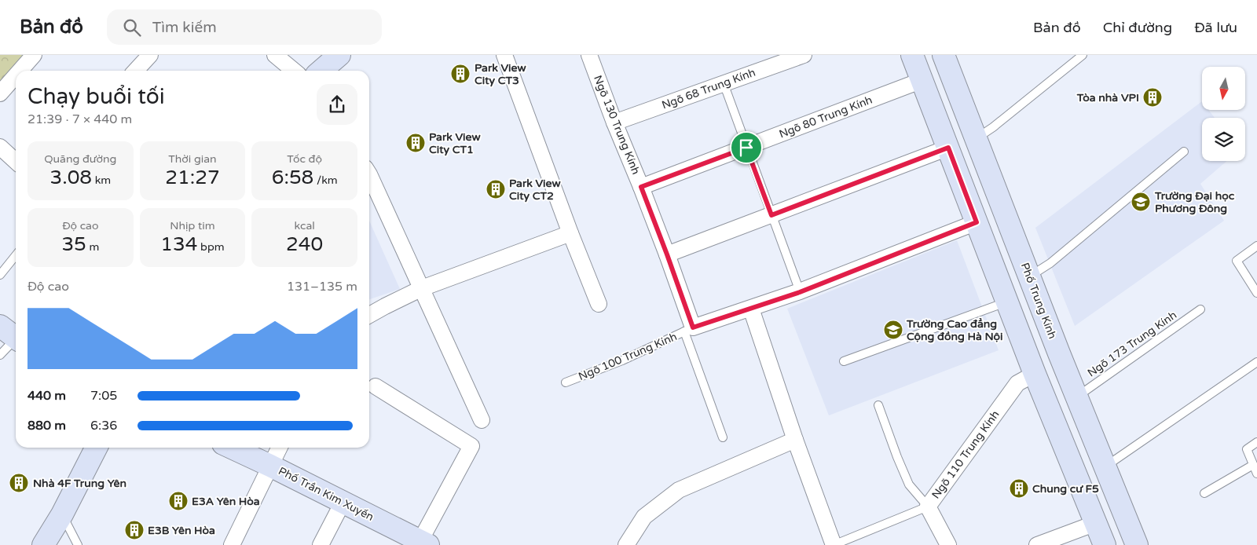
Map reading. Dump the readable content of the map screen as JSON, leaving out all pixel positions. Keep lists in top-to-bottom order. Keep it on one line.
{"streets":{"main road":["Phố Trung Kính","Phố Trần Kim Xuyến"],"street":["Ngõ 68 Trung Kính","Ngõ 80 Trung Kính","Ngõ 130 Trung Kính","Ngõ 100 Trung Kính","Ngõ 110 Trung Kính"],"lane":["Ngõ 173 Trung Kính"]},"crossings":[["Ngõ 68 Trung Kính","Ngõ 130 Trung Kính"],["Ngõ 80 Trung Kính","Ngõ 130 Trung Kính"],["Ngõ 130 Trung Kính","Ngõ 100 Trung Kính"],["Phố Trung Kính","Ngõ 173 Trung Kính"]],"places":{"building":["Park View City CT3","Tòa nhà VPI","Park View City CT1","Park View City CT2","Nhà 4F Trung Yên","Chung cư F5","E3A Yên Hòa","E3B Yên Hòa"],"school or university":["Trường Đại học Phương Đông","Trường Cao đẳng Cộng đồng Hà Nội"]},"north":"bottom","page":{"header":"Bản đồ","search":"Tìm kiếm","nav":["Bản đồ","Chỉ đường","Đã lưu"],"heading":["Chạy buổi tối","21:39 · 7 × 440 m"],"stats":[["Quãng đường","3.08 km"],["Thời gian","21:27"],["Tốc độ","6:58 /km"],["Độ cao","35 m"],["Nhịp tim","134 bpm"],["kcal","240"]],"chart":["Độ cao","131–135 m"],"list":[{"name":"440 m","note":"7:05"},{"name":"880 m","note":"6:36"}]}}
